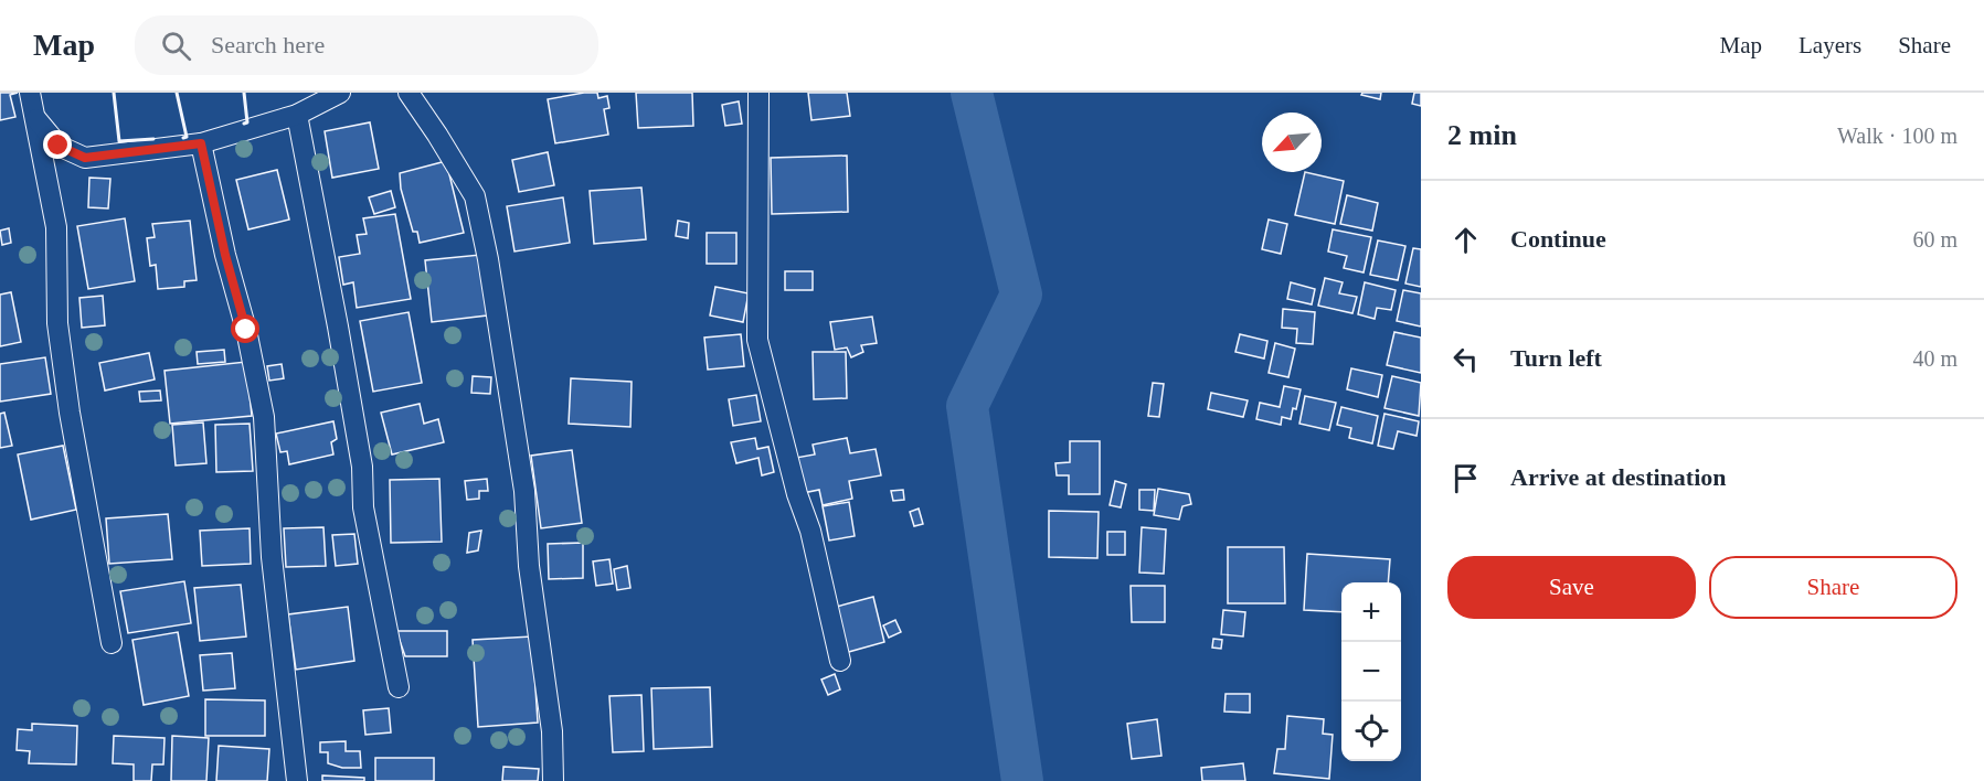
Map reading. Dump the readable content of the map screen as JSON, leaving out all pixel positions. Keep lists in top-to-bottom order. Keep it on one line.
{"north":"bottom left","page":{"header":"Map","search":"Search here","nav":["Map","Layers","Share"],"heading":["2 min","Walk · 100 m"],"list":[["Continue","60 m"],["Turn left","40 m"],"Arrive at destination"],"buttons":["Save","Share"],"map_buttons":["+","−"]}}
